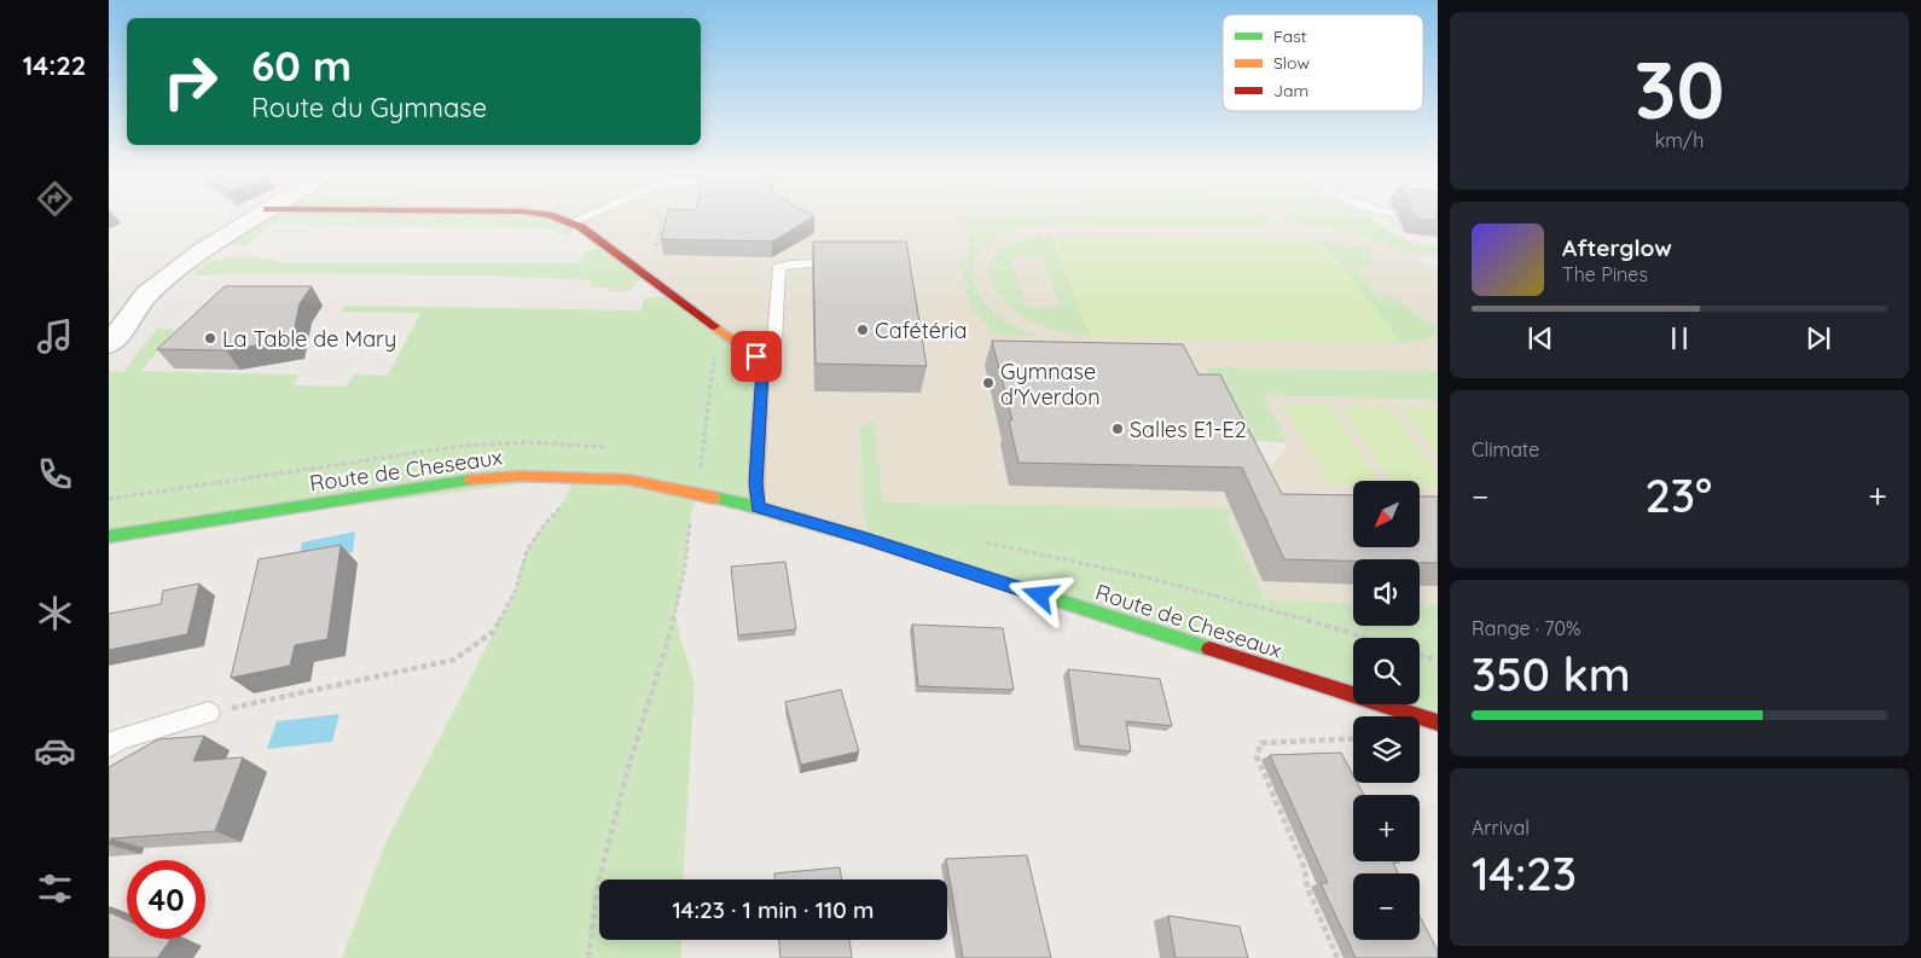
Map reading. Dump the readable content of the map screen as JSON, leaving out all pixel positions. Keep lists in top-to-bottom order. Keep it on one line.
{"streets":{"street":["Route de Cheseaux"]},"places":["Cafétéria","La Table de Mary","Gymnase d'Yverdon","Salles E1-E2"],"legend":["Fast","Slow","Jam"],"north":"bottom left","page":{"tabs":"14:22","tile":[["30","km/h"],"Climate",["Range · 70%","350 km"],["Arrival","14:23"]],"turn":["60 m","Route du Gymnase"],"song":["Afterglow","The Pines"],"heat":["−","23°","+"],"map_buttons":["+","−"],"limit":"40","trip":"14:23 · 1 min · 110 m"}}
